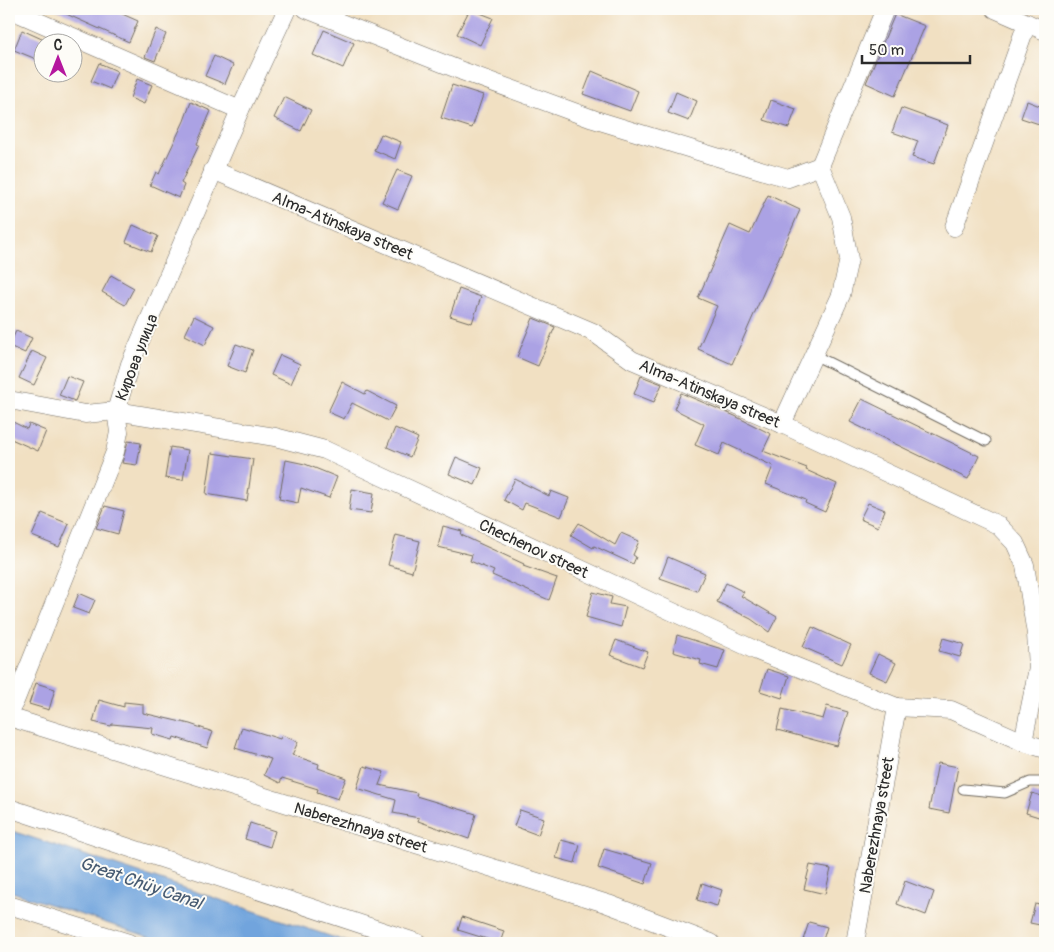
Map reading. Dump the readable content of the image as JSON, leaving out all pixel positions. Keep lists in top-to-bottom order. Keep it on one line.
{"streets":{"street":["Alma-Atinskaya street","Кирова улица","Chechenov street","Naberezhnaya street"]},"crossings":[["Alma-Atinskaya street","Кирова улица"],["Alma-Atinskaya street","Chechenov street"],["Кирова улица","Chechenov street"],["Chechenov street","Naberezhnaya street"]],"water":["Great Chüy Canal"],"scale_bar":"50 m","north":"top"}
